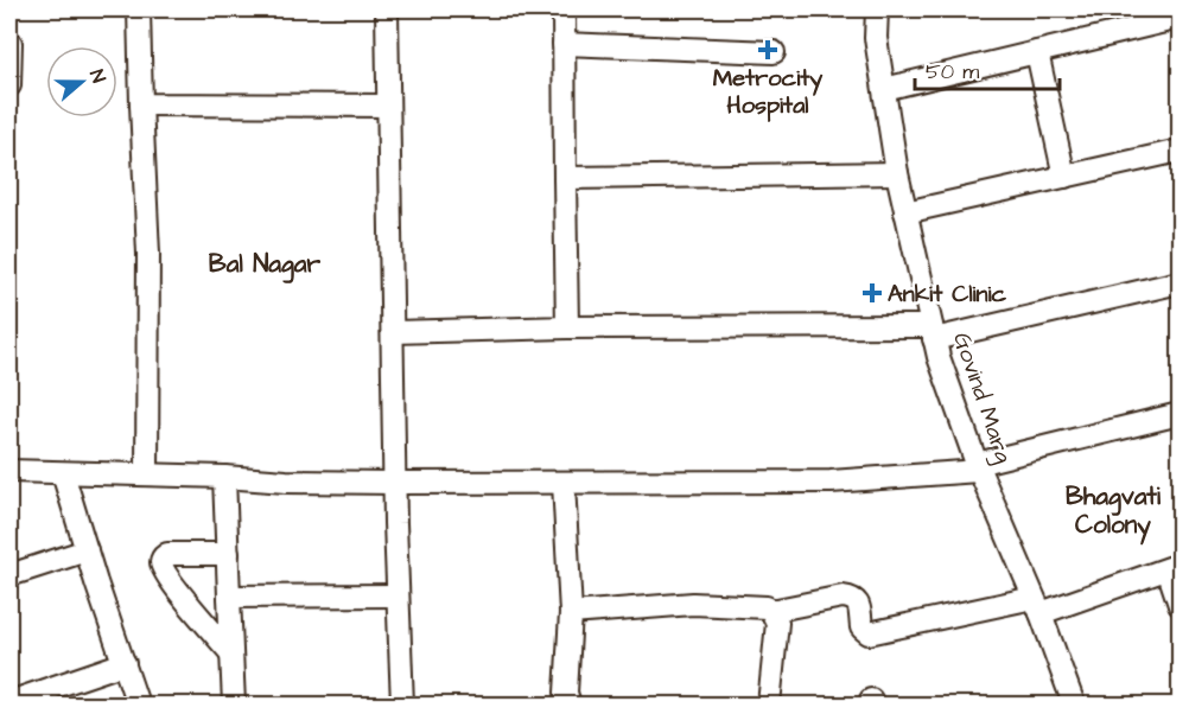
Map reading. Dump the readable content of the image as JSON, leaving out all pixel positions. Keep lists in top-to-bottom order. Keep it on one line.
{"streets":{"street":["Govind Marg"]},"districts":["Bal Nagar","Bhagvati Colony"],"places":{"health":["Metrocity Hospital","Ankit Clinic"]},"scale_bar":"50 m","north":"right"}
